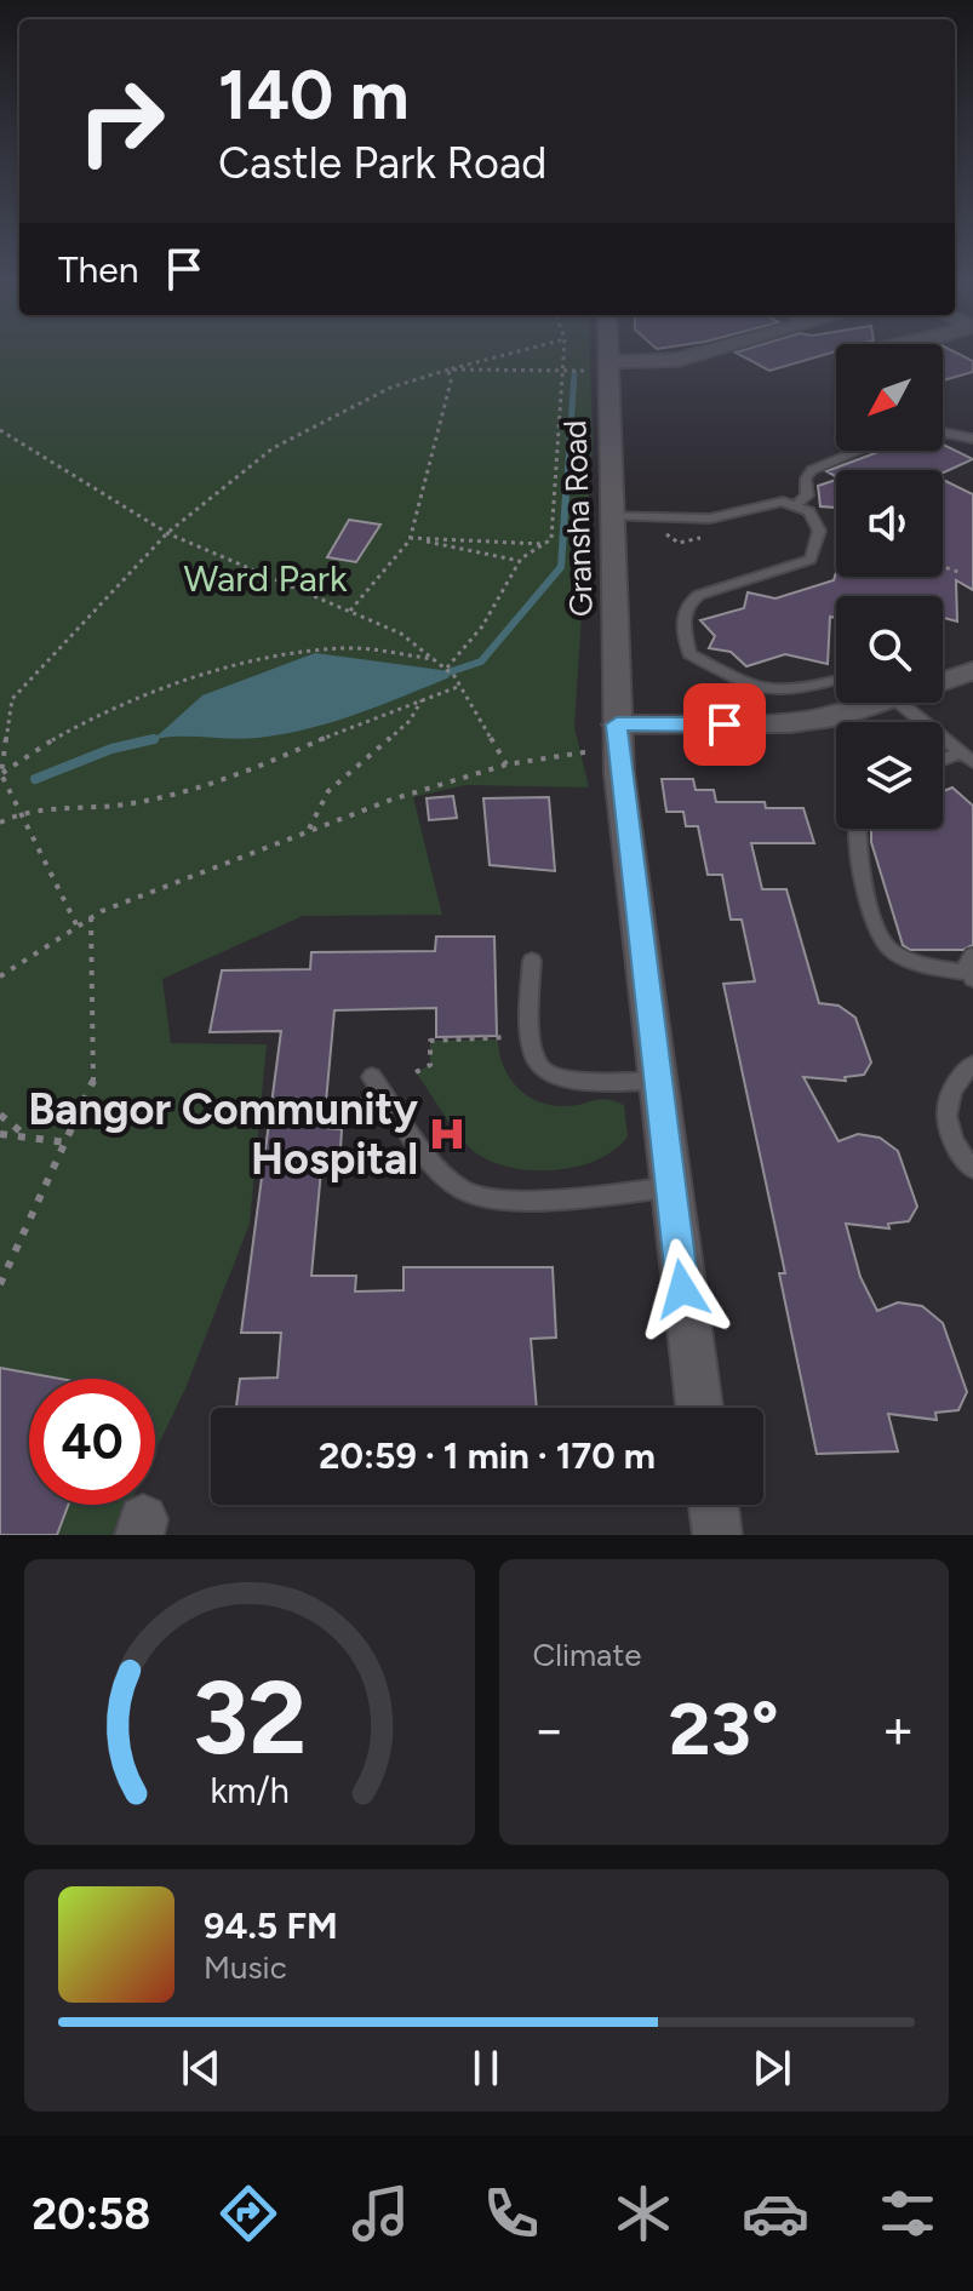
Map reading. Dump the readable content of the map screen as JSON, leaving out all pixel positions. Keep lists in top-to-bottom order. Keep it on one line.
{"streets":{"street":["Gransha Road"]},"parks":["Ward Park"],"places":{"hospital":["Bangor Community Hospital"]},"north":"bottom left","page":{"turn":["140 m","Castle Park Road"],"then":"Then","limit":"40","trip":"20:59 · 1 min · 170 m","tile":"Climate","heat":["−","23°","+"],"song":["94.5 FM","Music"],"tabs":"20:58","gauge":["32","km/h"]}}
